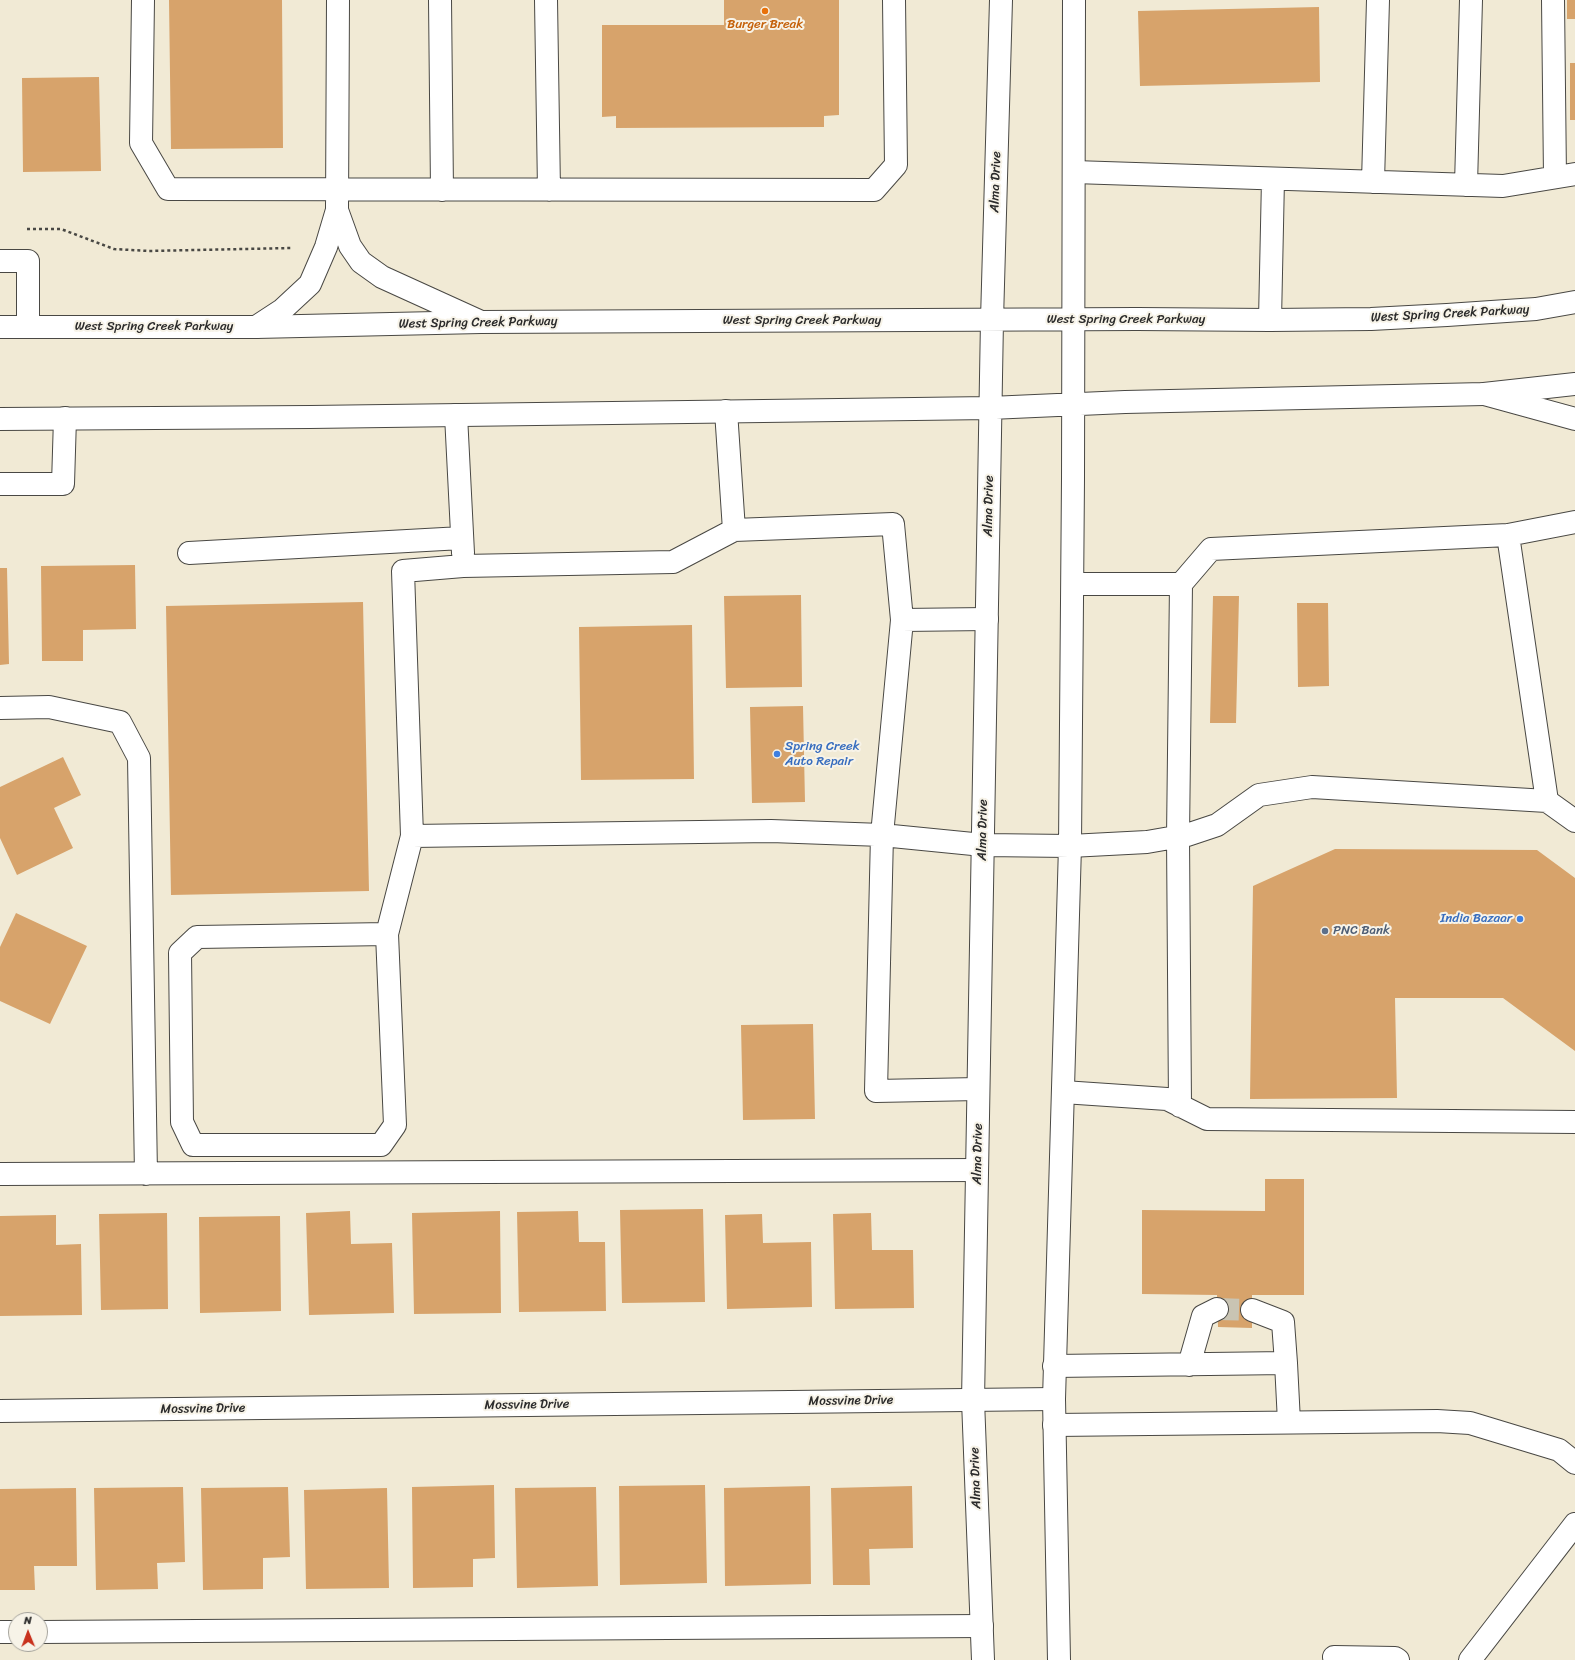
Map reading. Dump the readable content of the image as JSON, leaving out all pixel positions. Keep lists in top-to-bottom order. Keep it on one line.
{"streets":{"main road":["Alma Drive","West Spring Creek Parkway","Mossvine Drive"]},"crossings":[["Alma Drive","West Spring Creek Parkway"],["Alma Drive","Mossvine Drive"]],"places":["Burger Break","Spring Creek Auto Repair","India Bazaar","PNC Bank"],"north":"top"}
